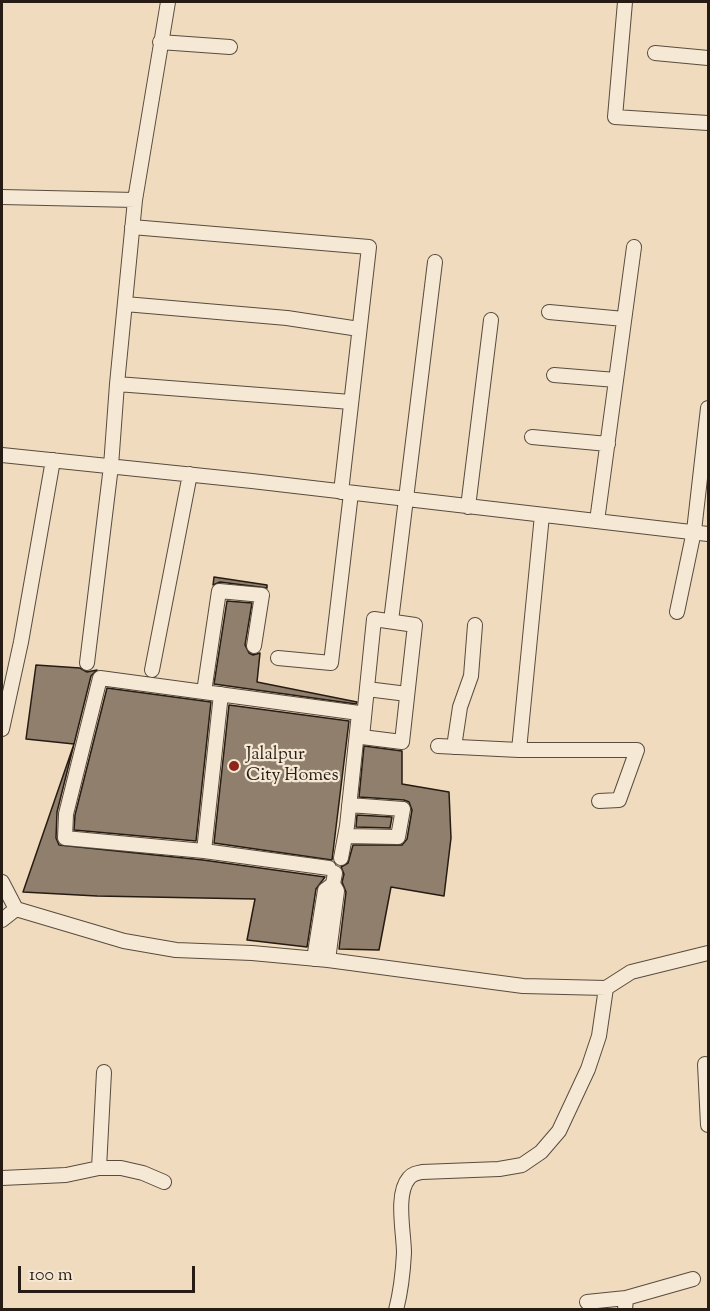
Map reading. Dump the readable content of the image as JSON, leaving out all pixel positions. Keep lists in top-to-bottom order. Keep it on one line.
{"places":["Jalalpur City Homes"],"scale_bar":"100 m"}
